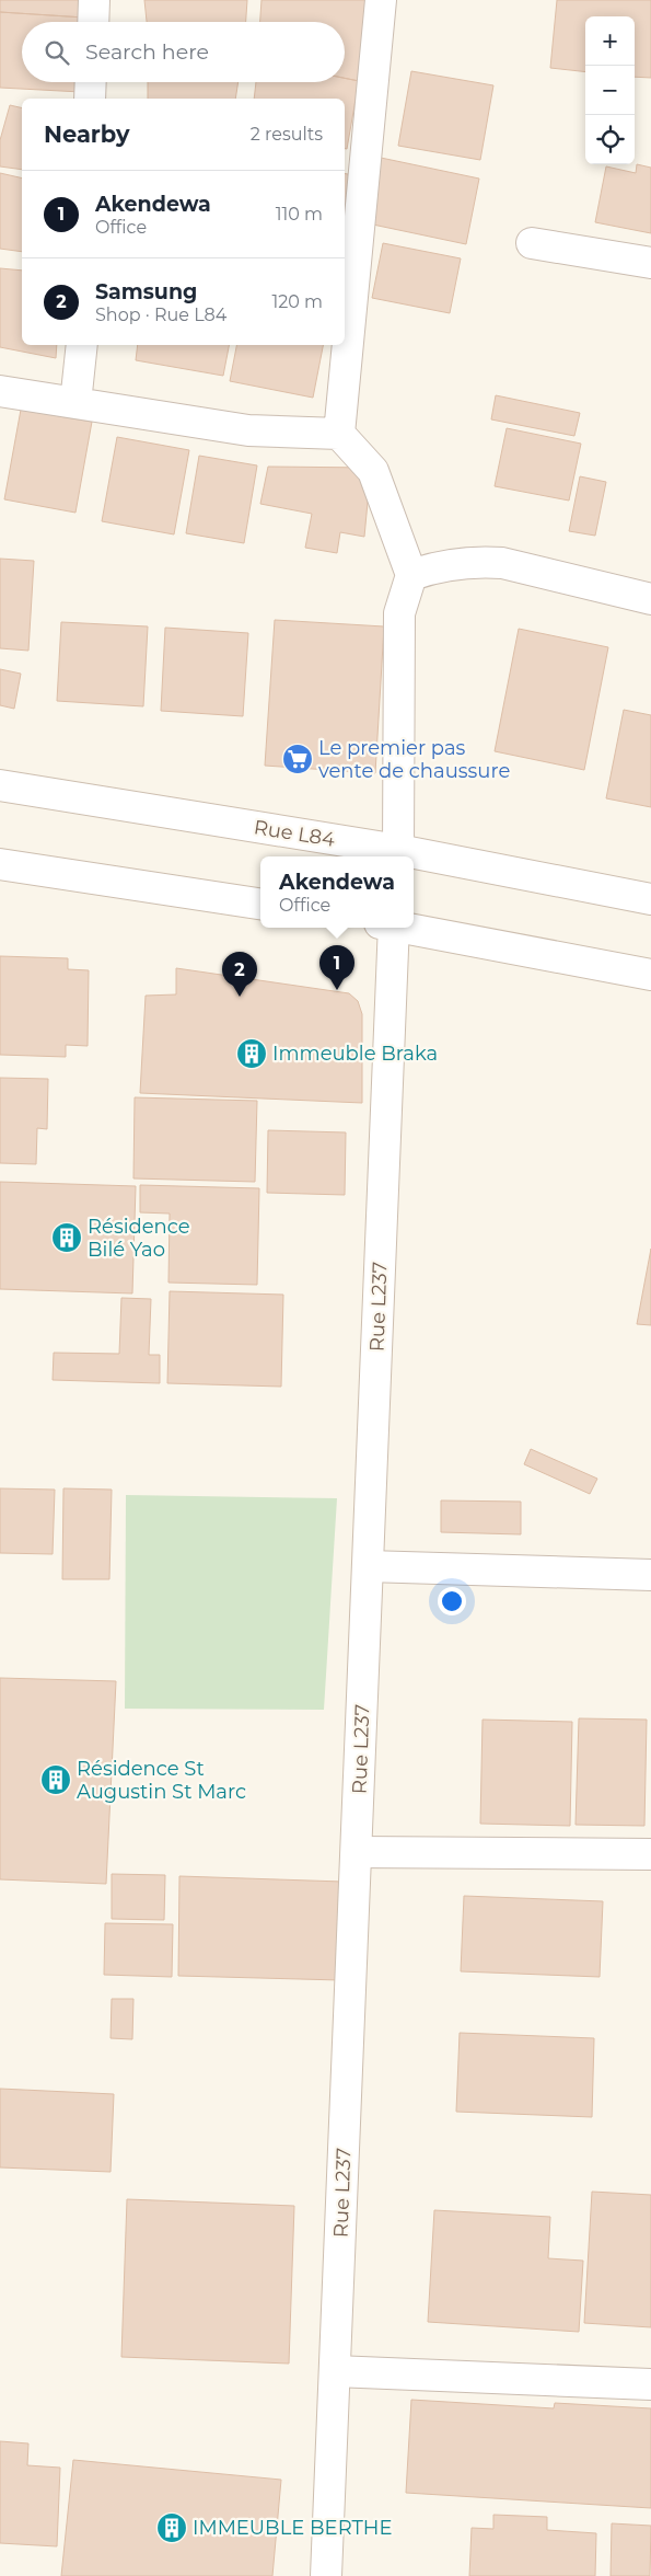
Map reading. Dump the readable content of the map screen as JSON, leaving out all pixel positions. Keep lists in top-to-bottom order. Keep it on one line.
{"streets":{"street":["Rue L84","Rue L237"]},"places":{"supermarket":["Le premier pas vente de chaussure"],"building":["Immeuble Braka","Résidence Bilé Yao","Résidence St Augustin St Marc","IMMEUBLE BERTHE"]},"page":{"map_buttons":["+","−"],"search":"Search here","heading":["Nearby","2 results"],"list":[{"mark":"1","name":"Akendewa","note":"Office","value":"110 m"},{"mark":"2","name":"Samsung","note":"Shop · Rue L84","value":"120 m"}],"popup":["Akendewa","Office"],"pins":["1","2"]}}
